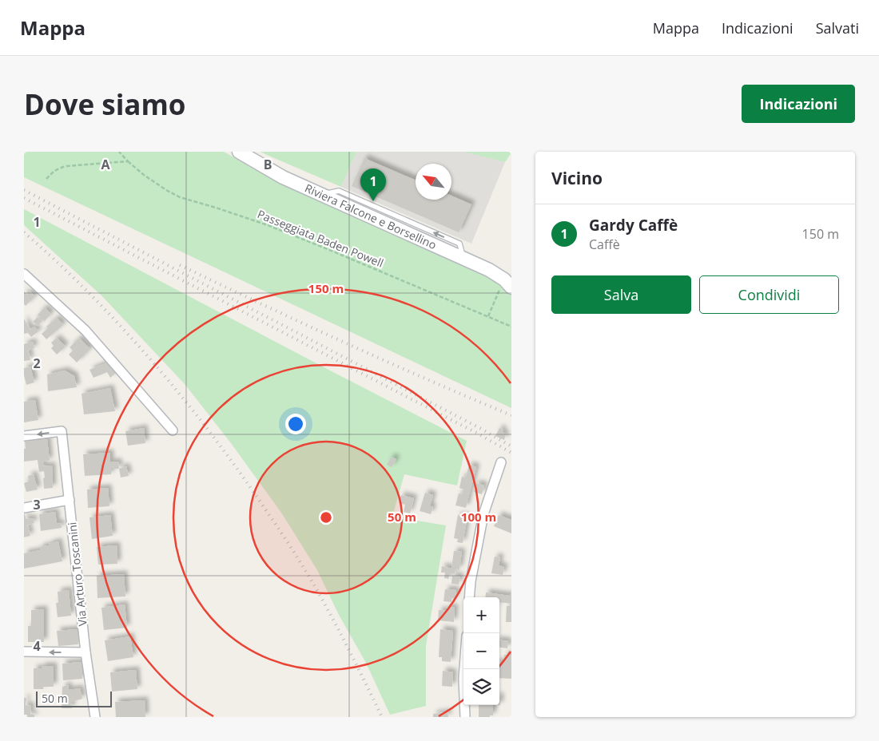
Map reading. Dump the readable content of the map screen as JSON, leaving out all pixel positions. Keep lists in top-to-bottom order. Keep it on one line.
{"streets":{"main road":["Riviera Falcone e Borsellino"],"street":["Via Arturo Toscanini"],"path":["Passeggiata Baden Powell"]},"scale_bar":"50 m","north":"top left","page":{"header":"Mappa","nav":["Mappa","Indicazioni","Salvati"],"buttons":["Indicazioni",["Salva","Condividi"]],"title":"Dove siamo","heading":"Vicino","pins":"1","list":[{"mark":"1","name":"Gardy Caffè","note":"Caffè","value":"150 m"}],"map_buttons":["+","−"],"scale":"50 m"},"grid":{"columns":["A","B"],"rows":["1","2","3","4"]},"rings":["150 m","50 m","100 m"]}
